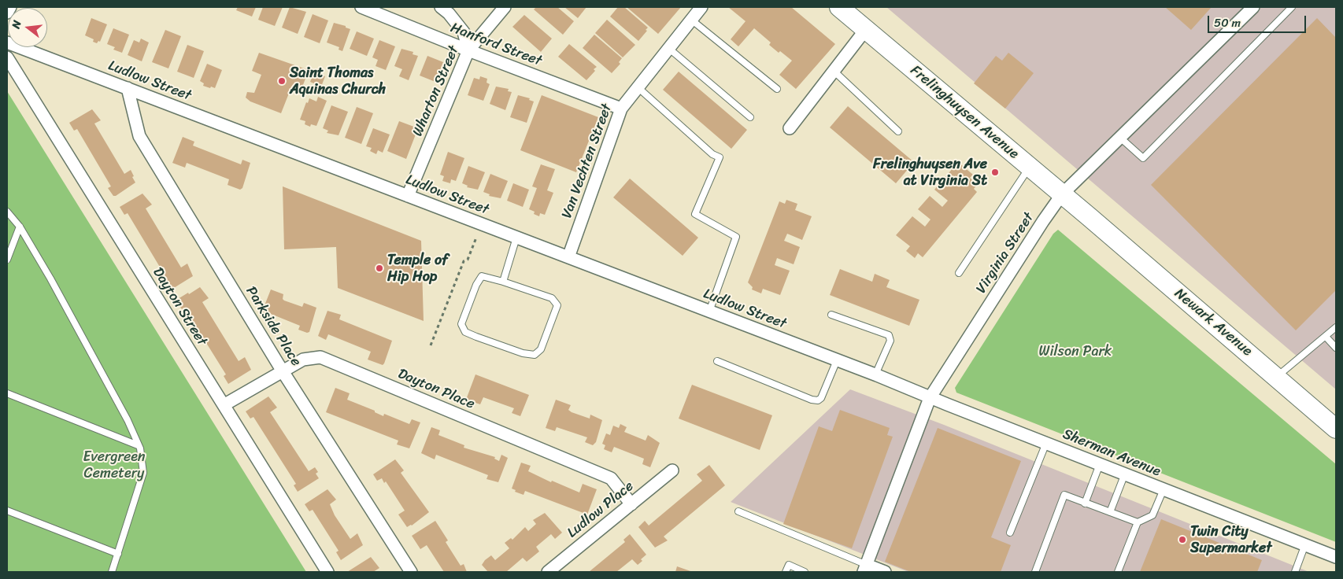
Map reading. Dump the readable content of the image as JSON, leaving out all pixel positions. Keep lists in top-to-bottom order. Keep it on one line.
{"streets":{"main road":["Frelinghuysen Avenue","Newark Avenue"],"street":["Hanford Street","Ludlow Street","Wharton Street","Van Vechten Street","Virginia Street","Dayton Street","Parkside Place","Dayton Place","Sherman Avenue","Ludlow Place"]},"crossings":[["Hanford Street","Wharton Street"],["Hanford Street","Van Vechten Street"],["Ludlow Street","Wharton Street"],["Ludlow Street","Van Vechten Street"],["Ludlow Street","Parkside Place"],["Ludlow Street","Sherman Avenue"],["Frelinghuysen Avenue","Virginia Street"],["Frelinghuysen Avenue","Newark Avenue"],["Virginia Street","Sherman Avenue"],["Dayton Street","Dayton Place"],["Parkside Place","Dayton Place"],["Dayton Place","Ludlow Place"]],"parks":["Wilson Park","Evergreen Cemetery"],"places":["Saint Thomas Aquinas Church","Frelinghuysen Ave at Virginia St","Temple of Hip Hop","Twin City Supermarket"],"scale_bar":"50 m","north":"left"}
